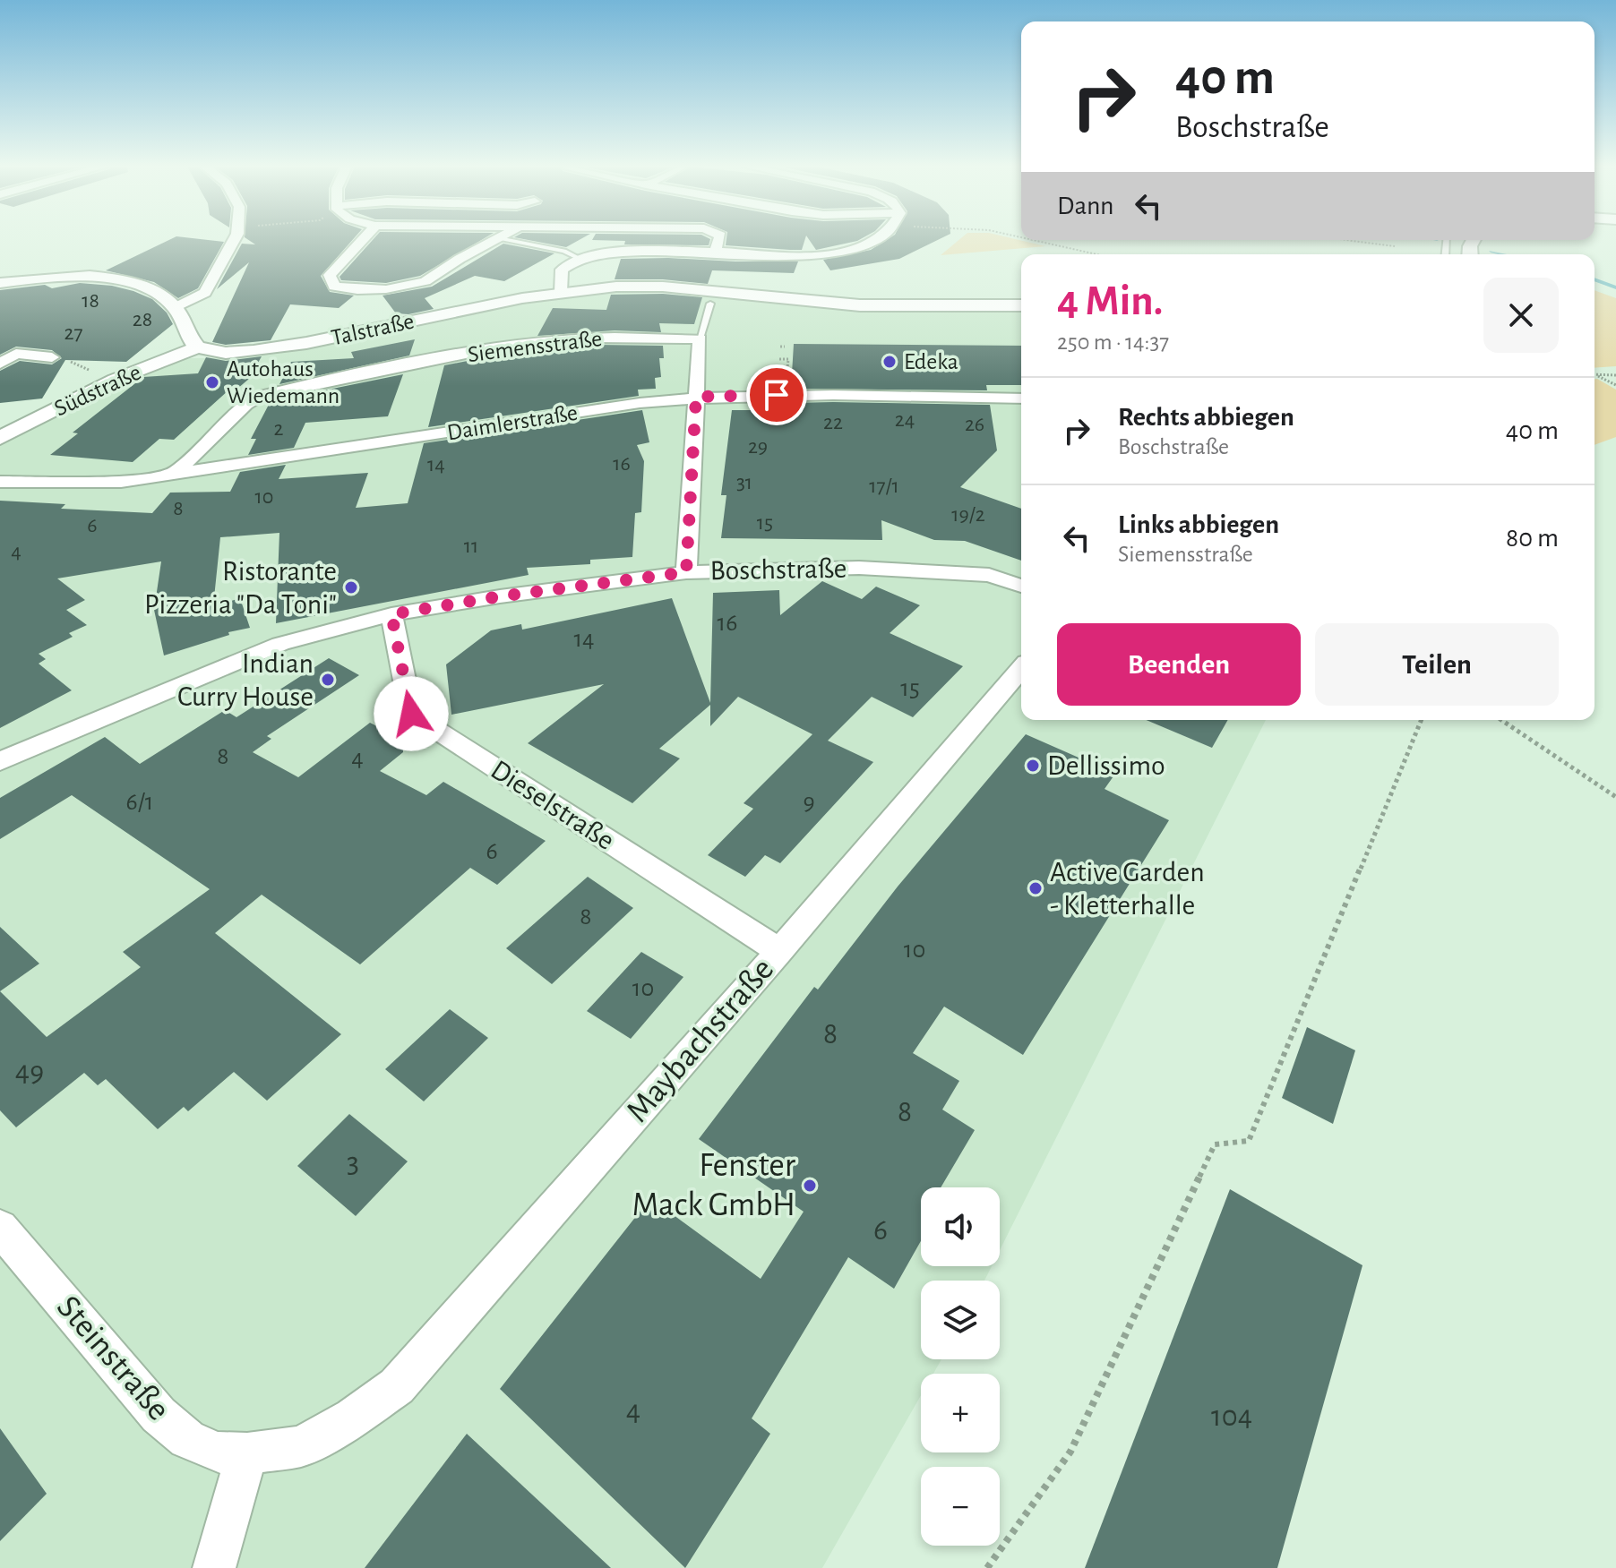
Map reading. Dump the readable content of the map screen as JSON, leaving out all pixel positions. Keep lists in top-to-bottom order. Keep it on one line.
{"streets":{"street":["Talstraße","Siemensstraße","Südstraße","Daimlerstraße","Boschstraße","Dieselstraße","Maybachstraße","Steinstraße"]},"crossings":[["Talstraße","Südstraße"],["Siemensstraße","Daimlerstraße"],["Boschstraße","Dieselstraße"],["Dieselstraße","Maybachstraße"],["Maybachstraße","Steinstraße"]],"places":["Edeka","Autohaus Wiedemann","Ristorante Pizzeria \"Da Toni\"","Indian Curry House","Dellissimo","Active Garden - Kletterhalle","Fenster Mack GmbH"],"house_numbers":["18","28","27","24","22","26","2","29","16","14","31","17/1","10","8","19/2","15","6","11","4","16","14","15","8","4","6/1","9","6","8","10","10","8","49","8","3","6","4","104"],"page":{"turn":["40 m","Boschstraße"],"then":"Dann","heading":["4 Min.","250 m · 14:37"],"list":[{"name":"Rechts abbiegen","note":"Boschstraße","value":"40 m"},{"name":"Links abbiegen","note":"Siemensstraße","value":"80 m"}],"buttons":["Beenden","Teilen"],"map_buttons":["+","−"]}}
